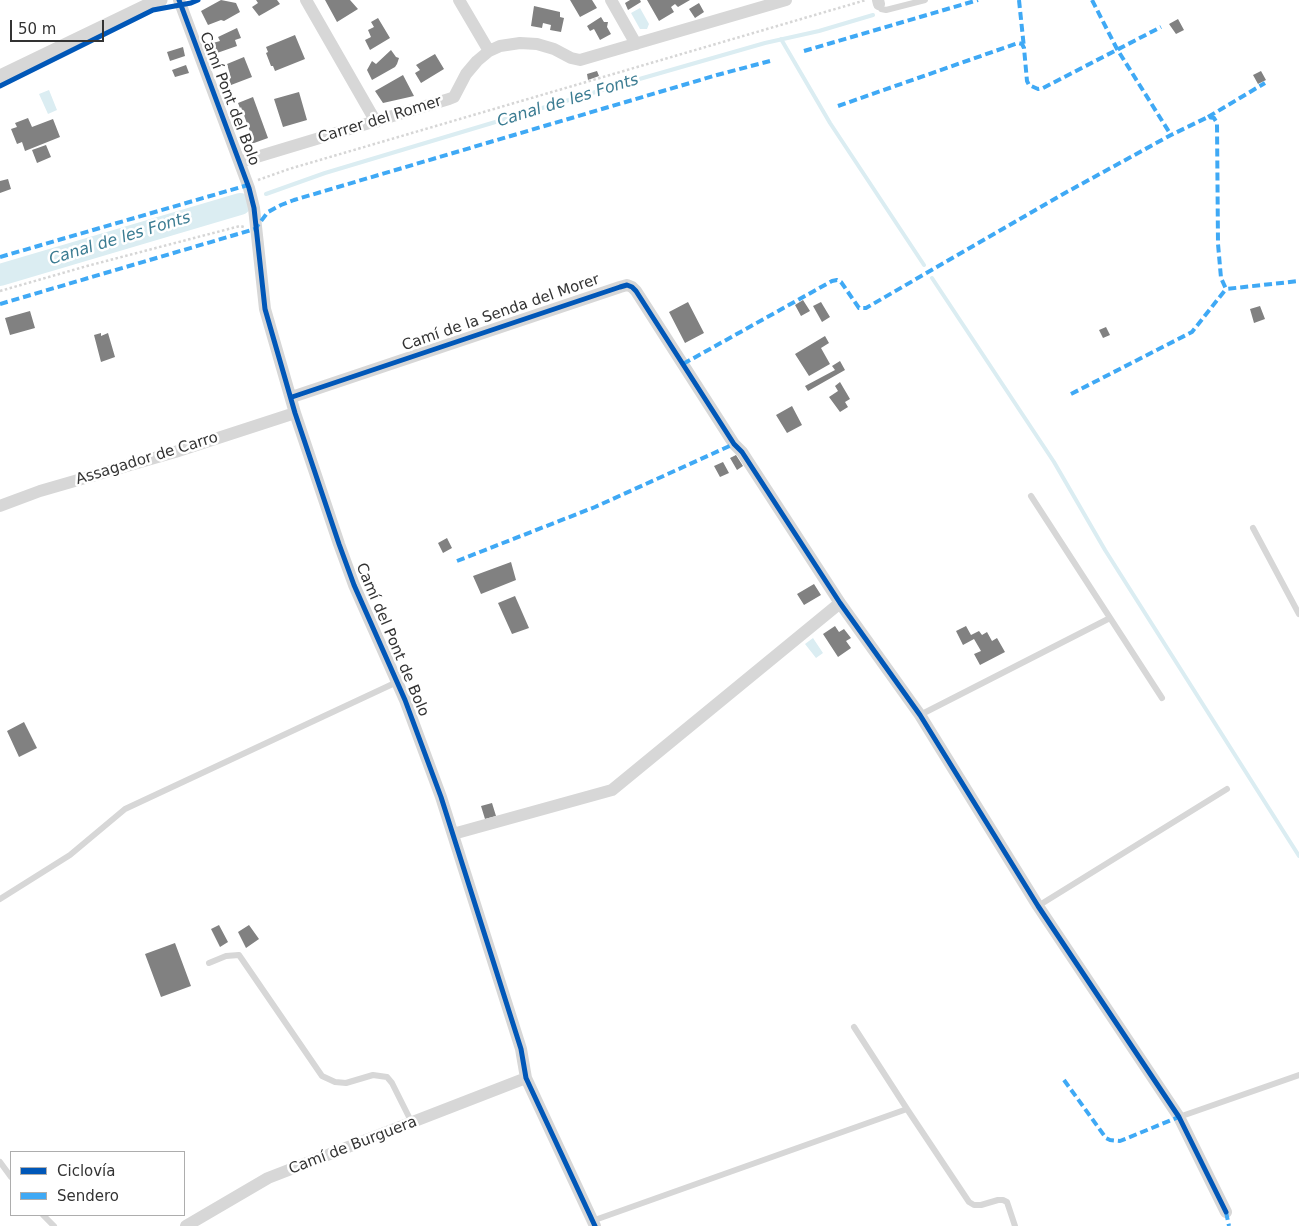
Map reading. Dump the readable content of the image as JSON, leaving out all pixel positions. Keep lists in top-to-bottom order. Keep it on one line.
{"streets":{"street":["Camí Pont del Bolo","Carrer del Romer","Camí de la Senda del Morer","Assagador de Carro","Camí del Pont de Bolo","Camí de Burguera"]},"crossings":[["Camí Pont del Bolo","Carrer del Romer"],["Camí Pont del Bolo","Camí del Pont de Bolo"],["Camí de la Senda del Morer","Camí del Pont de Bolo"],["Assagador de Carro","Camí del Pont de Bolo"],["Camí del Pont de Bolo","Camí de Burguera"]],"water":["Canal de les Fonts"],"legend":["Ciclovía","Sendero"],"scale_bar":"50 m"}
